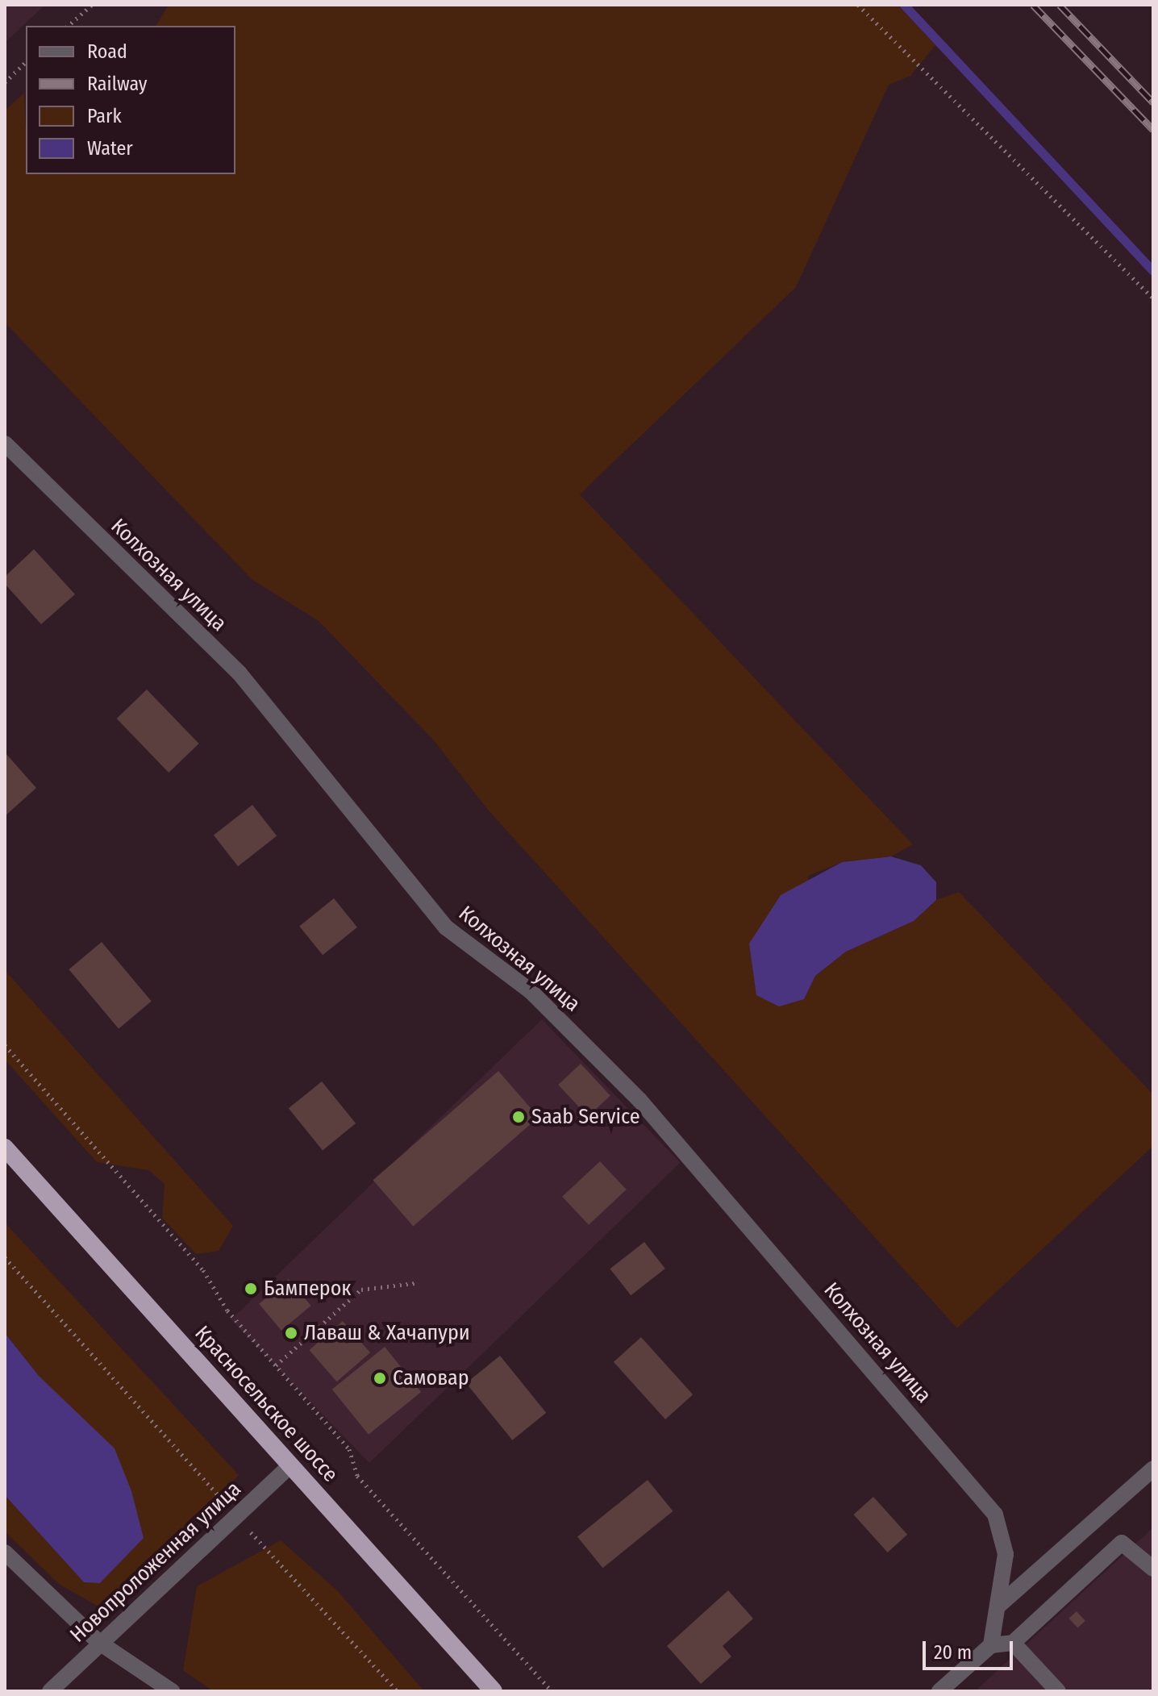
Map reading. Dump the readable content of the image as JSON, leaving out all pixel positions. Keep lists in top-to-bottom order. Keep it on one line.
{"streets":{"highway":["Красносельское шоссе"],"street":["Колхозная улица","Новопроложенная улица"]},"crossings":[["Красносельское шоссе","Новопроложенная улица"]],"places":["Saab Service","Бамперок","Лаваш & Хачапури","Самовар"],"legend":["Road","Railway","Park","Water"],"scale_bar":"20 m"}
